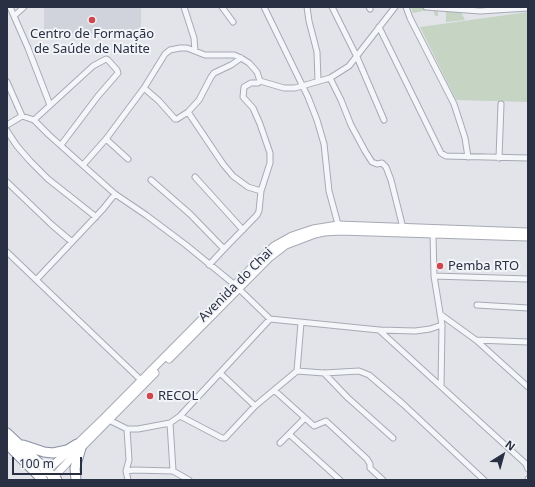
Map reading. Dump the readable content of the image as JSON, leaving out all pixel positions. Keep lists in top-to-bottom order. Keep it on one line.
{"streets":{"main road":["Avenida do Chai"]},"places":["Centro de Formação de Saúde de Natite","Pemba RTO","RECOL"],"scale_bar":"100 m","north":"top right"}
